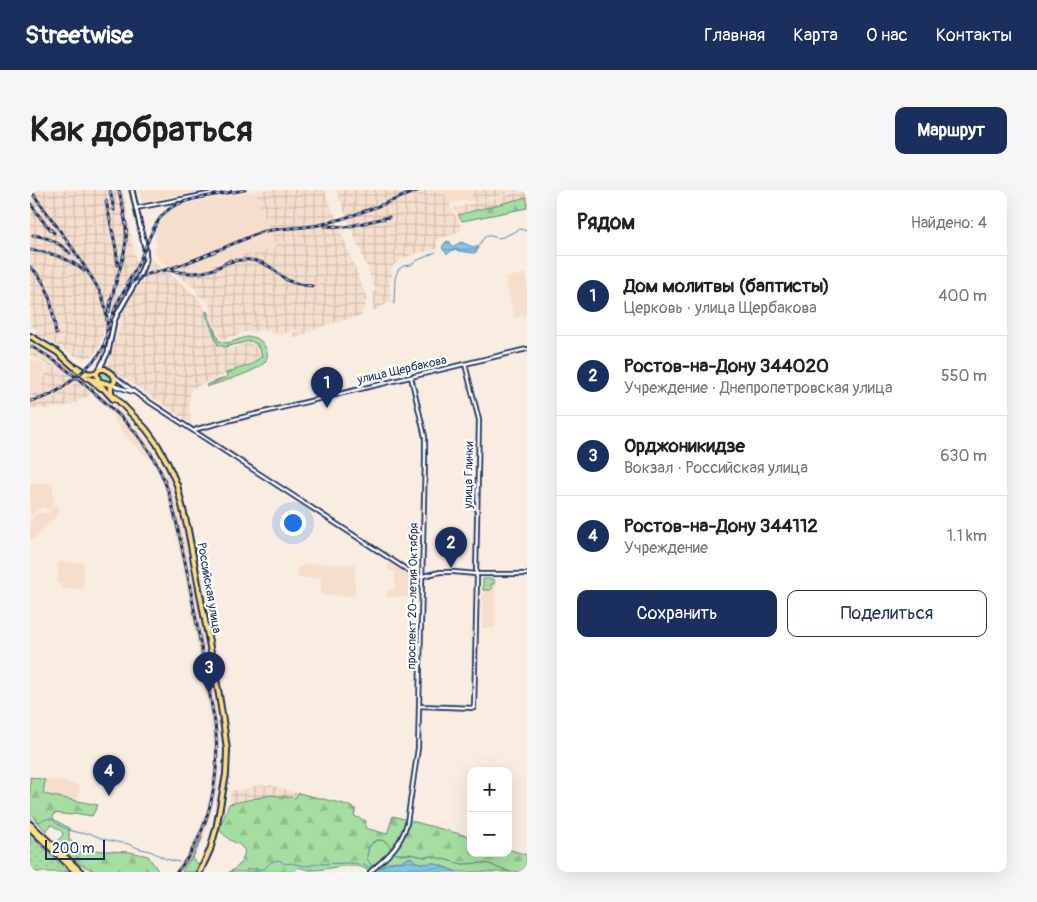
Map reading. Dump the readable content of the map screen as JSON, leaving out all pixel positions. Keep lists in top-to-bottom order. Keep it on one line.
{"streets":{"main road":["Российская улица"],"street":["улица Щербакова","улица Глинки","проспект 20-летия Октября"]},"crossings":[["улица Щербакова","улица Глинки"],["улица Щербакова","проспект 20-летия Октября"],["улица Глинки","проспект 20-летия Октября"]],"scale_bar":"200 m","page":{"header":"Streetwise","nav":["Главная","Карта","О нас","Контакты"],"buttons":["Маршрут",["Сохранить","Поделиться"]],"title":"Как добраться","heading":["Рядом","Найдено: 4"],"list":[{"mark":"1","name":"Дом молитвы (баптисты)","note":"Церковь · улица Щербакова","value":"400 m"},{"mark":"2","name":"Ростов-на-Дону 344020","note":"Учреждение · Днепропетровская улица","value":"550 m"},{"mark":"3","name":"Орджоникидзе","note":"Вокзал · Российская улица","value":"630 m"},{"mark":"4","name":"Ростов-на-Дону 344112","note":"Учреждение","value":"1.1 km"}],"pins":["1","2","3","4"],"map_buttons":["+","−"],"scale":"200 m"}}
